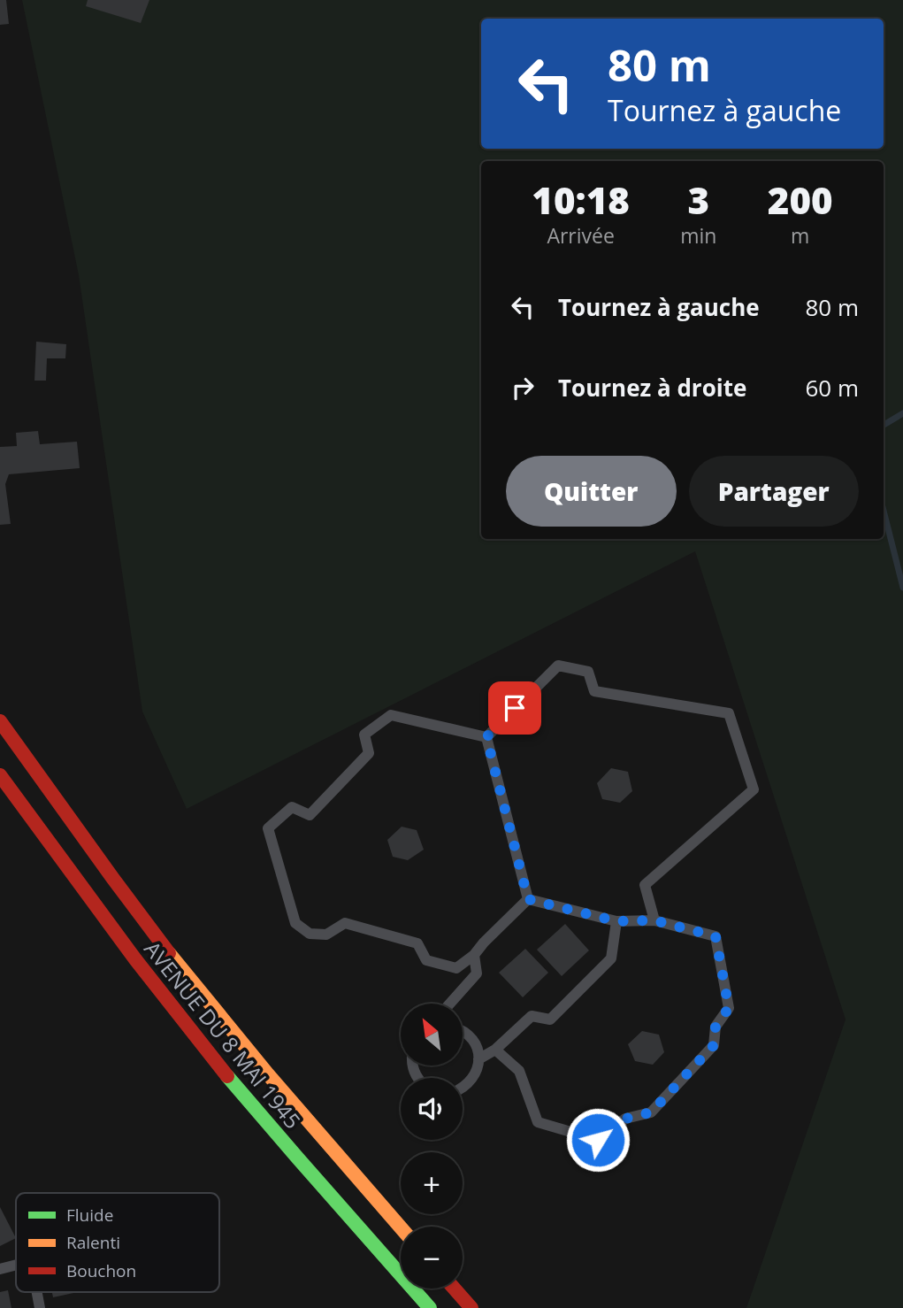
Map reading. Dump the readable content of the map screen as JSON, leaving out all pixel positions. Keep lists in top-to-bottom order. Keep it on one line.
{"streets":{"highway":["AVENUE DU 8 MAI 1945"]},"legend":["Fluide","Ralenti","Bouchon"],"north":"top left","page":{"turn":["80 m","Tournez à gauche"],"eta":["10:18","Arrivée","3","min","200","m"],"list":[{"name":"Tournez à gauche","value":"80 m"},{"name":"Tournez à droite","value":"60 m"}],"buttons":["Quitter","Partager"],"map_buttons":["+","−"]}}
